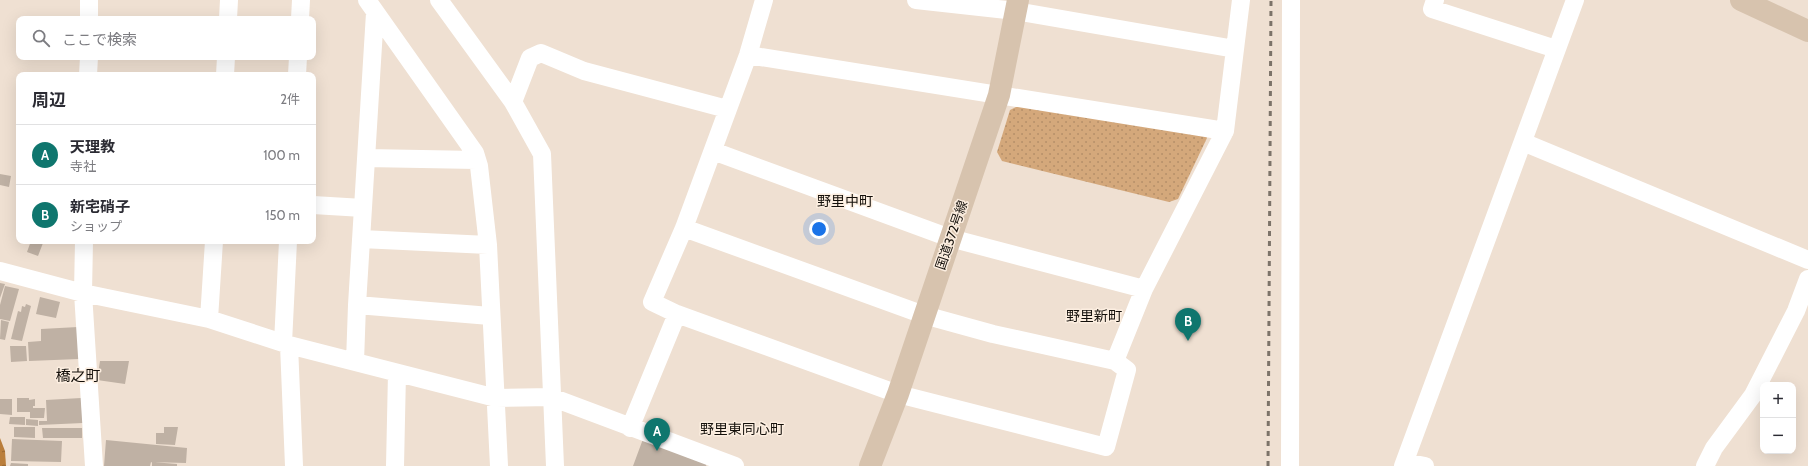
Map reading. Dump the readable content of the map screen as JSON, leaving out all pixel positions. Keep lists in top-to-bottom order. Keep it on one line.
{"streets":{"street":["国道372号線"]},"districts":["野里中町","野里新町","橋之町","野里東同心町"],"page":{"search":"ここで検索","heading":["周辺","2件"],"list":[{"mark":"A","name":"天理教","note":"寺社","value":"100 m"},{"mark":"B","name":"新宅硝子","note":"ショップ","value":"150 m"}],"pins":["B","A"],"map_buttons":["+","−"]}}
